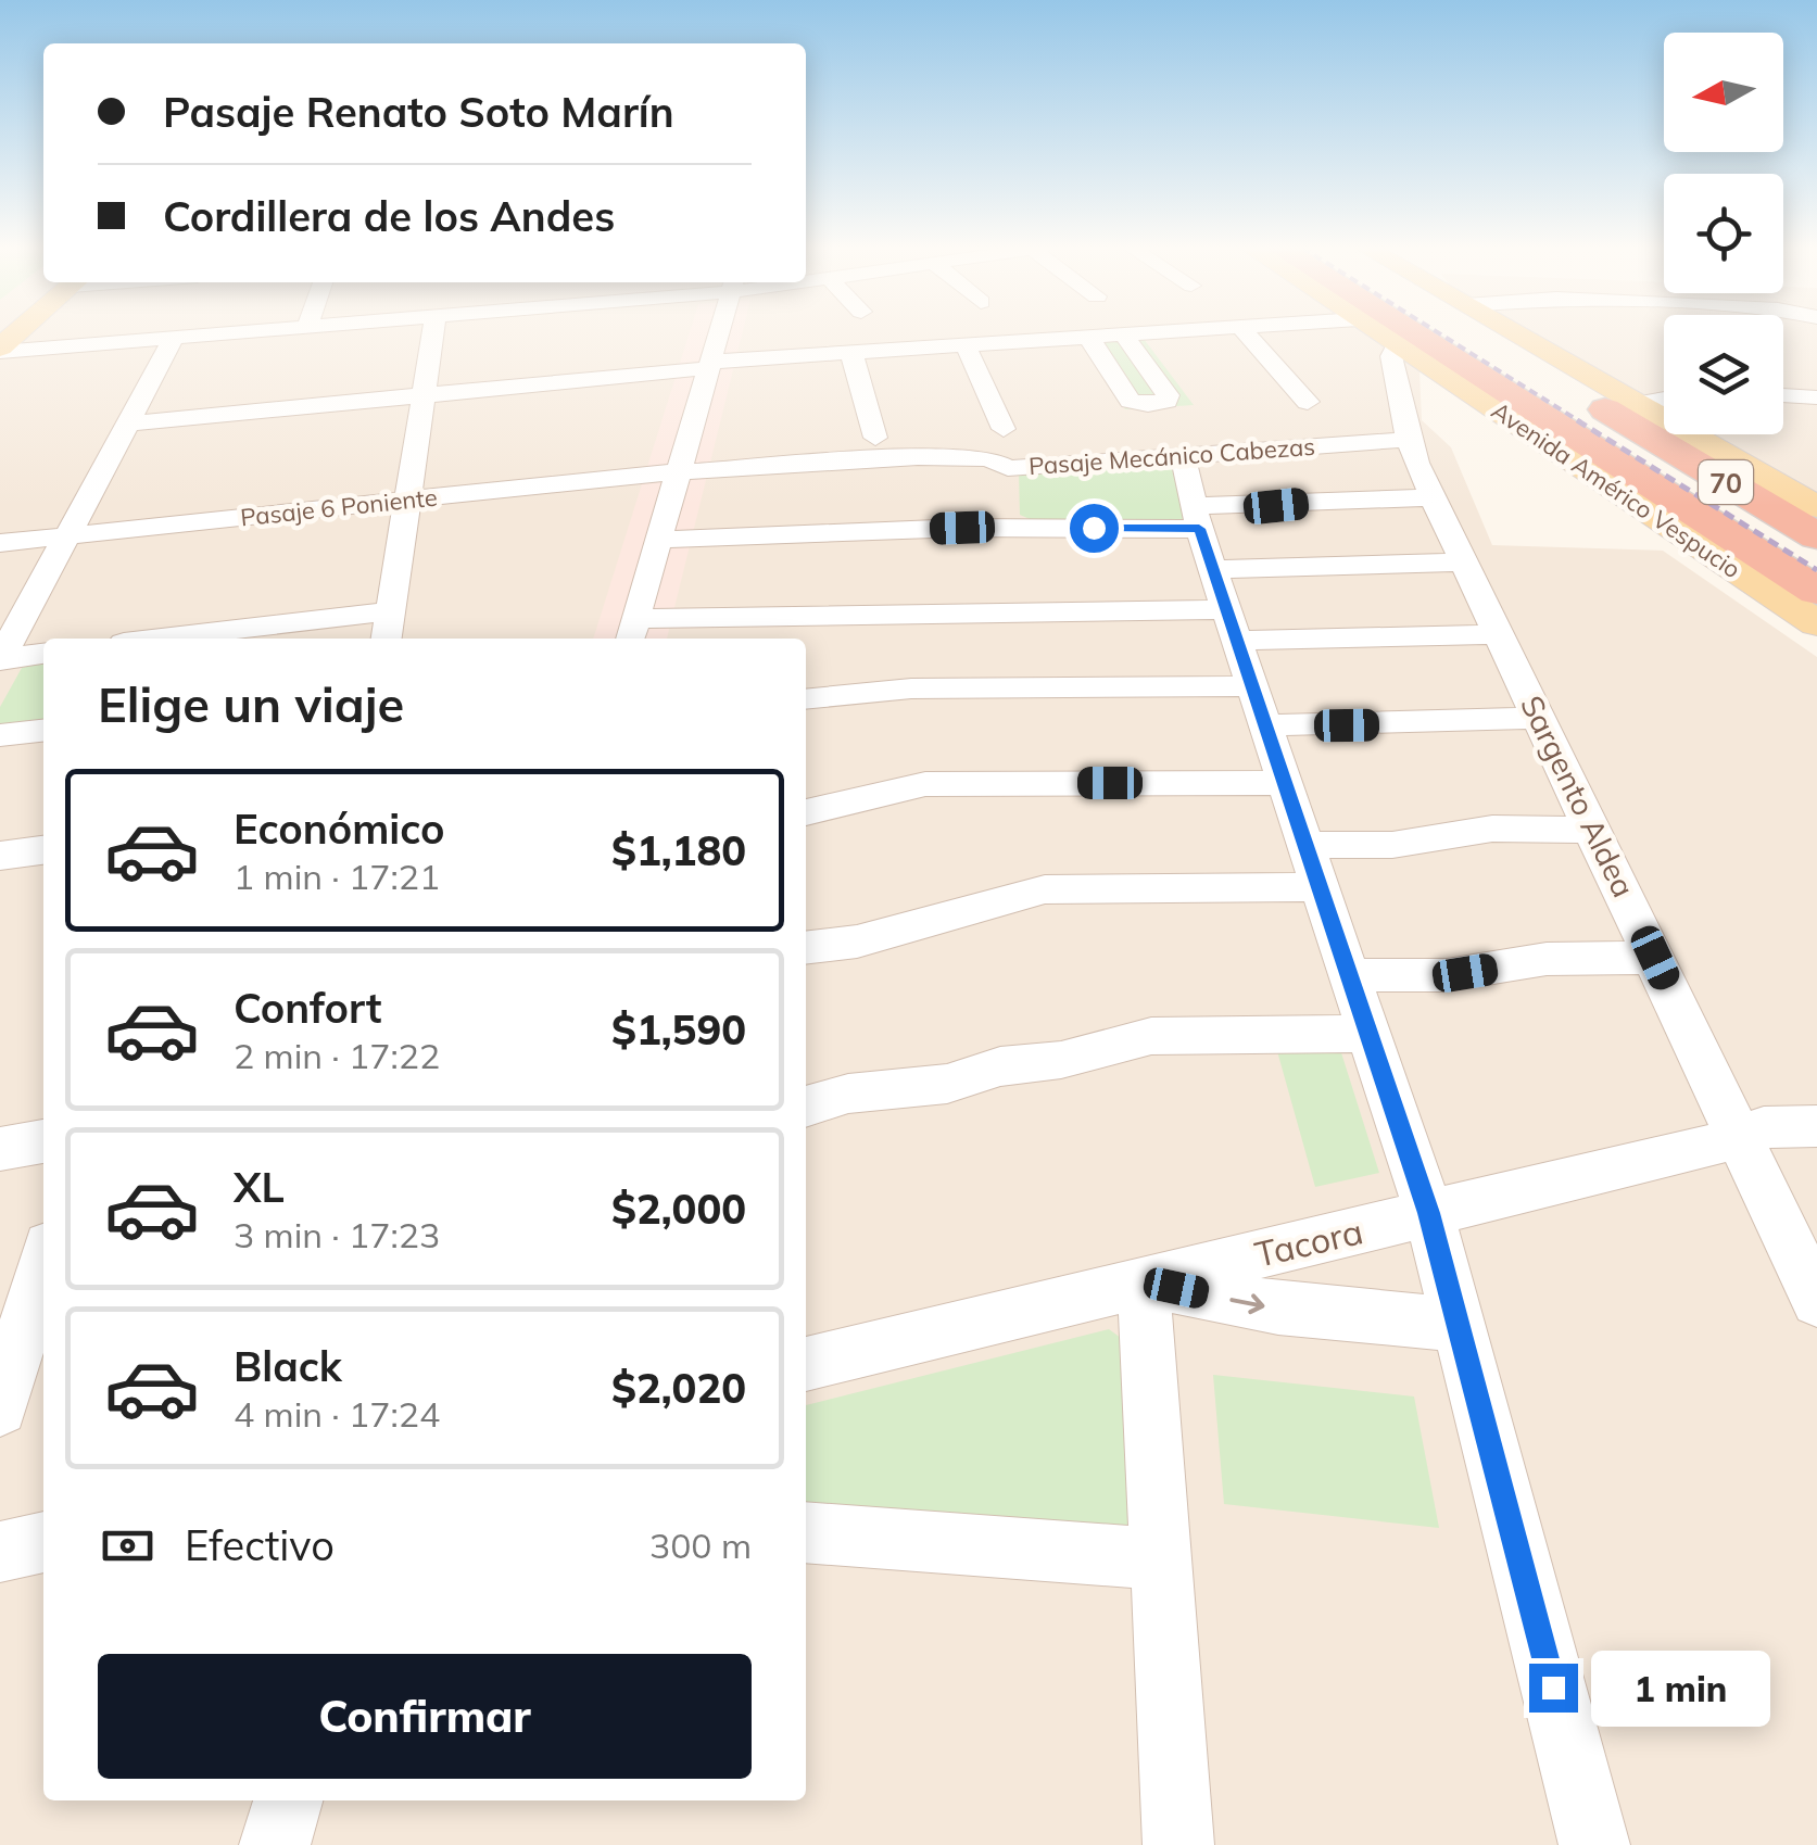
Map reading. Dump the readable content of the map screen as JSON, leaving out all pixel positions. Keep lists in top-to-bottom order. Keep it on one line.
{"streets":{"highway":["70"],"main road":["Avenida Américo Vespucio"],"street":["Pasaje Mecánico Cabezas","Pasaje 6 Poniente","Sargento Aldea","Tacora"]},"crossings":[["Pasaje Mecánico Cabezas","Pasaje 6 Poniente"],["Pasaje Mecánico Cabezas","Sargento Aldea"],["Avenida Américo Vespucio","Sargento Aldea"],["Sargento Aldea","Tacora"]],"north":"left","page":{"banner":["Pasaje Renato Soto Marín","Cordillera de los Andes"],"heading":"Elige un viaje","list":[{"name":"Económico","note":"1 min · 17:21","value":"$1,180"},{"name":"Confort","note":"2 min · 17:22","value":"$1,590"},{"name":"XL","note":"3 min · 17:23","value":"$2,000"},{"name":"Black","note":"4 min · 17:24","value":"$2,020"}],"pay":["Efectivo","300 m"],"buttons":"Confirmar","bubble":"1 min"}}
